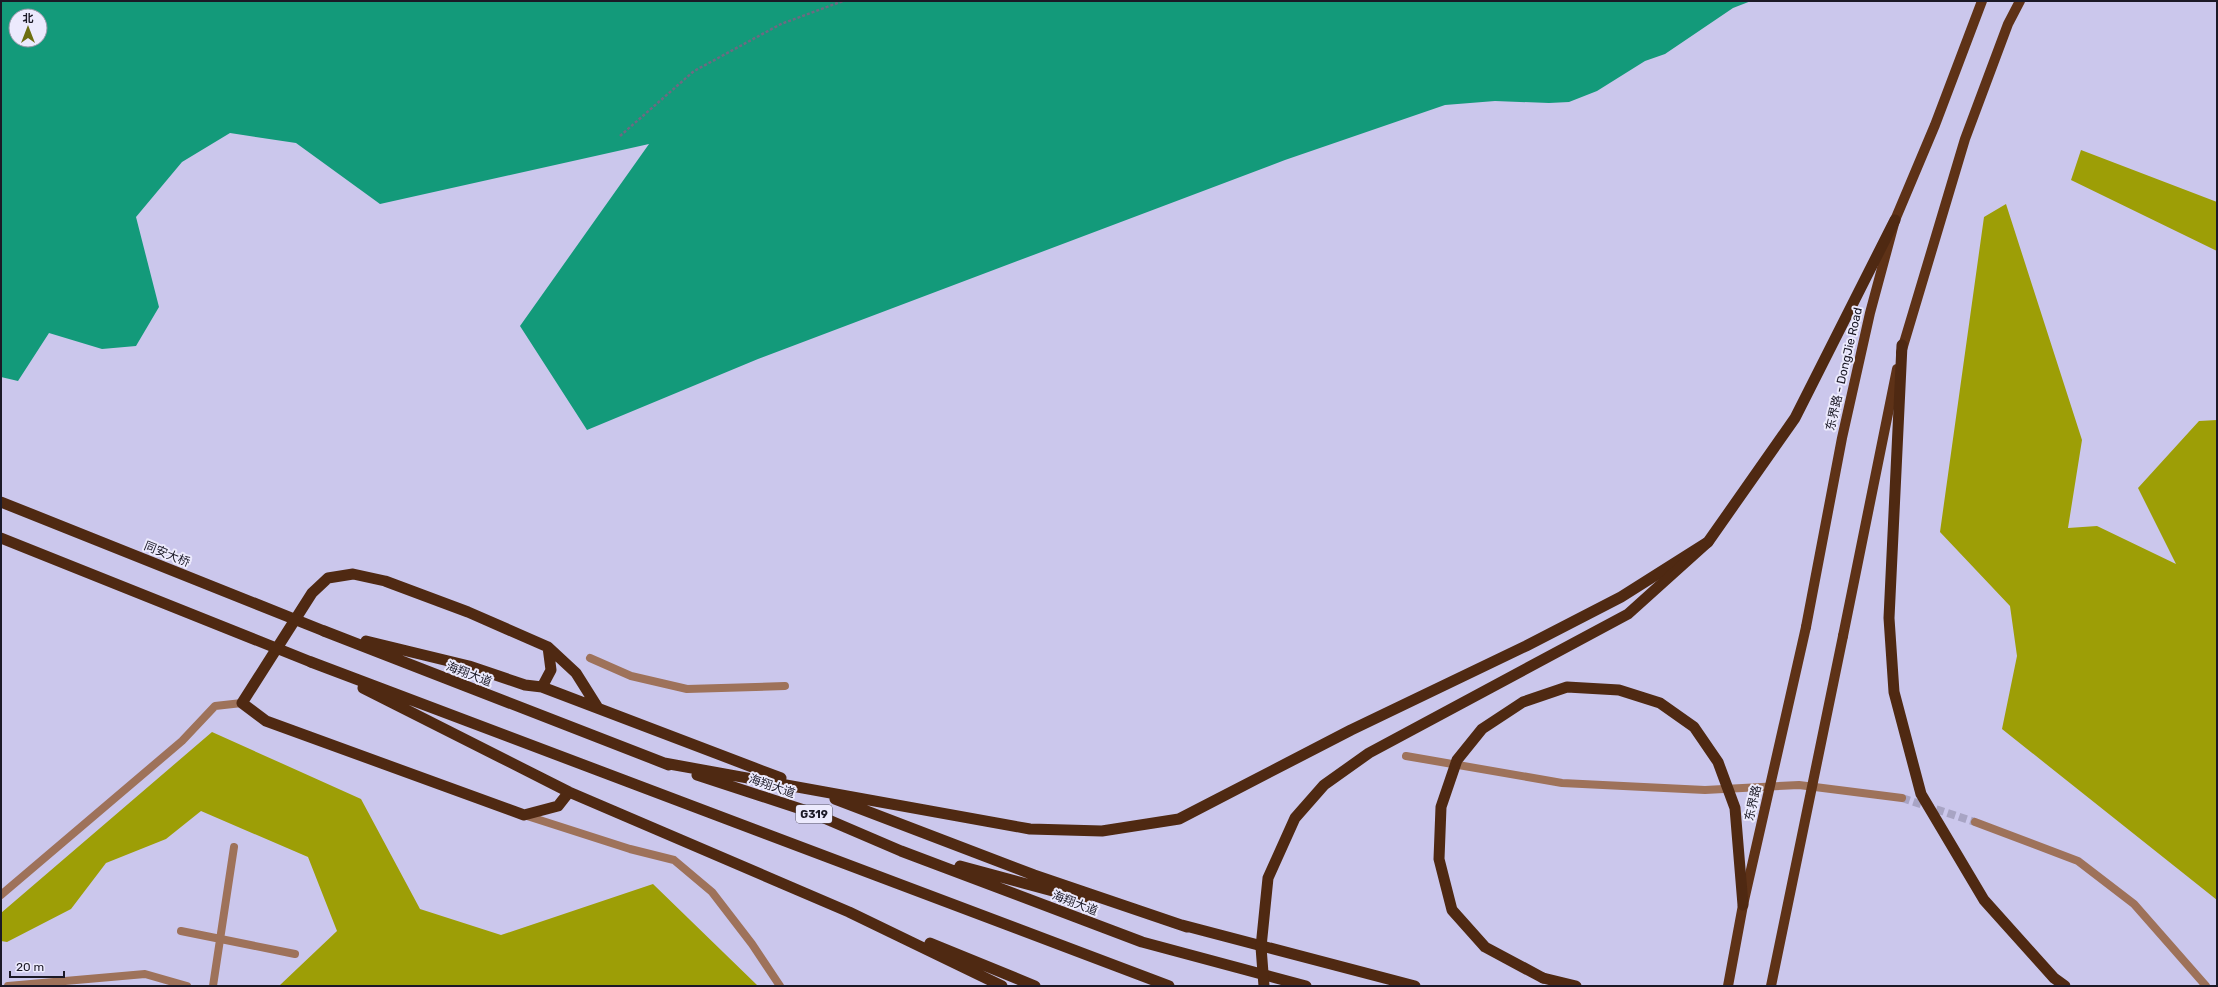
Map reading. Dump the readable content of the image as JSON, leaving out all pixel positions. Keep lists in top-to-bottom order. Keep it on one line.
{"streets":{"highway":["同安大桥","海翔大道","G319"],"main road":["东界路 - DongJie Road","东界路"]},"crossings":[["东界路 - DongJie Road","东界路"],["同安大桥","海翔大道"]],"scale_bar":"20 m","north":"top"}
